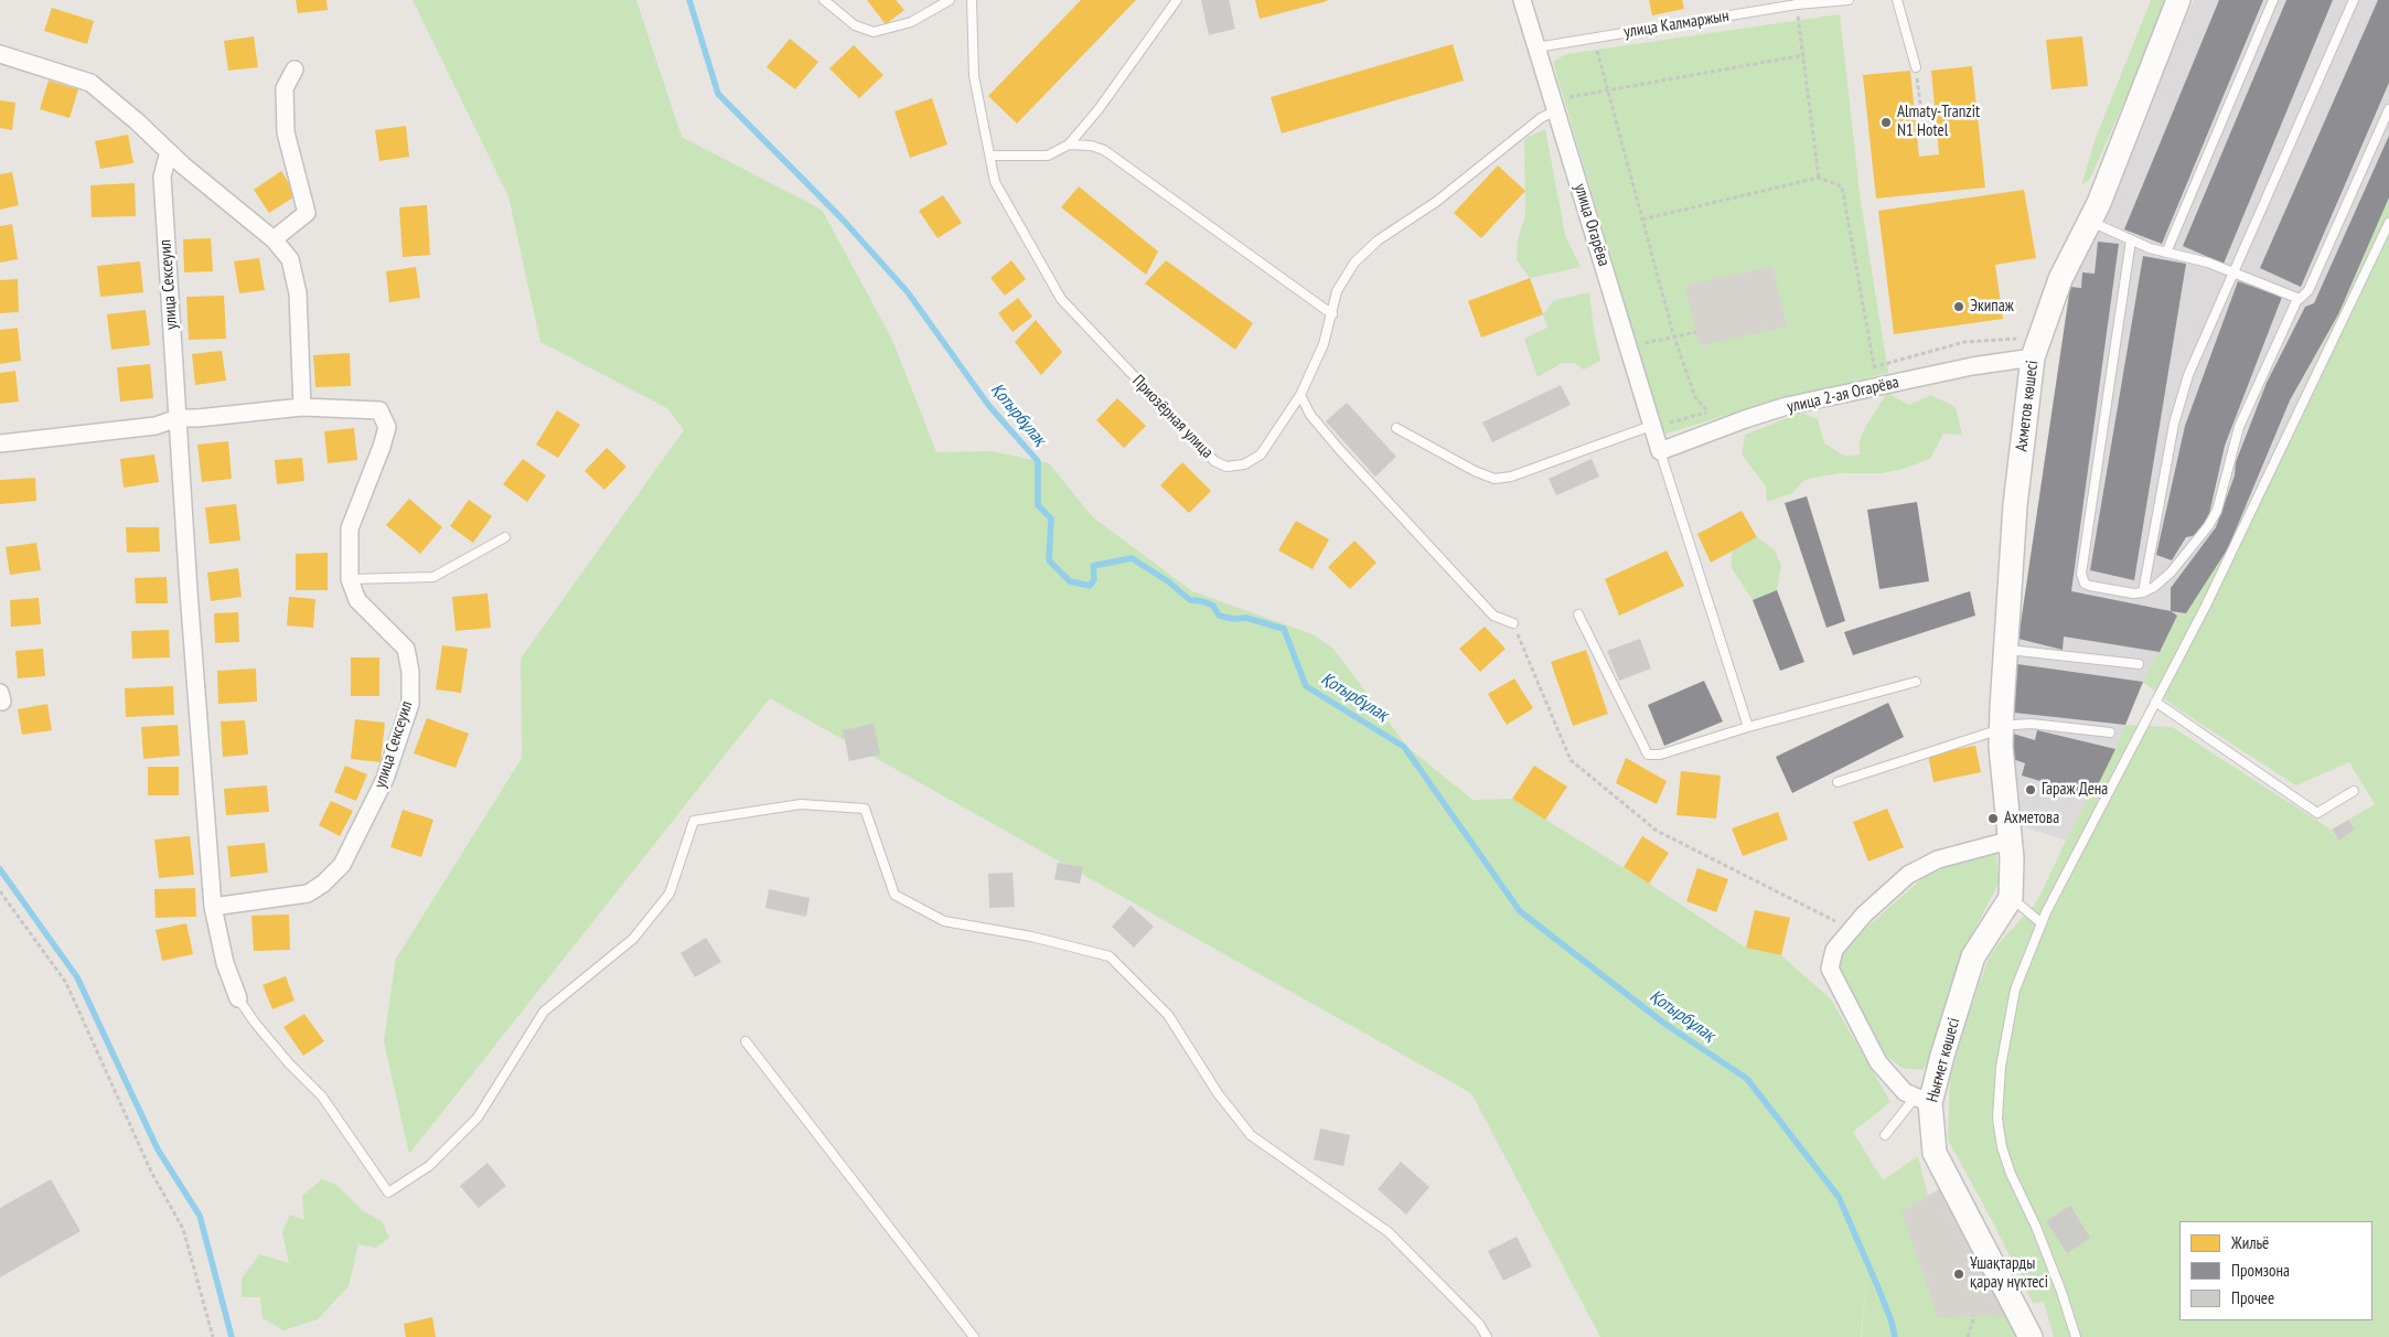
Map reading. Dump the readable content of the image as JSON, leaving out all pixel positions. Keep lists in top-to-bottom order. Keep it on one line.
{"streets":{"main road":["Ахметов көшесі","Нығмет көшесі"],"street":["улица Огарёва","улица Сексеуил","улица 2-ая Огарёва"],"lane":["улица Калмаржын","Приозёрная улица"]},"crossings":[["улица Калмаржын","улица Огарёва"],["улица Огарёва","улица 2-ая Огарёва"],["улица Огарёва","Приозёрная улица"],["улица 2-ая Огарёва","Ахметов көшесі"]],"water":["Қотырбұлақ"],"places":["Almaty-Tranzit N1 Hotel","Экипаж","Гараж Дена","Ахметова","Ұшақтарды қарау нүктесі"],"legend":["Жильё","Промзона","Прочее"]}
